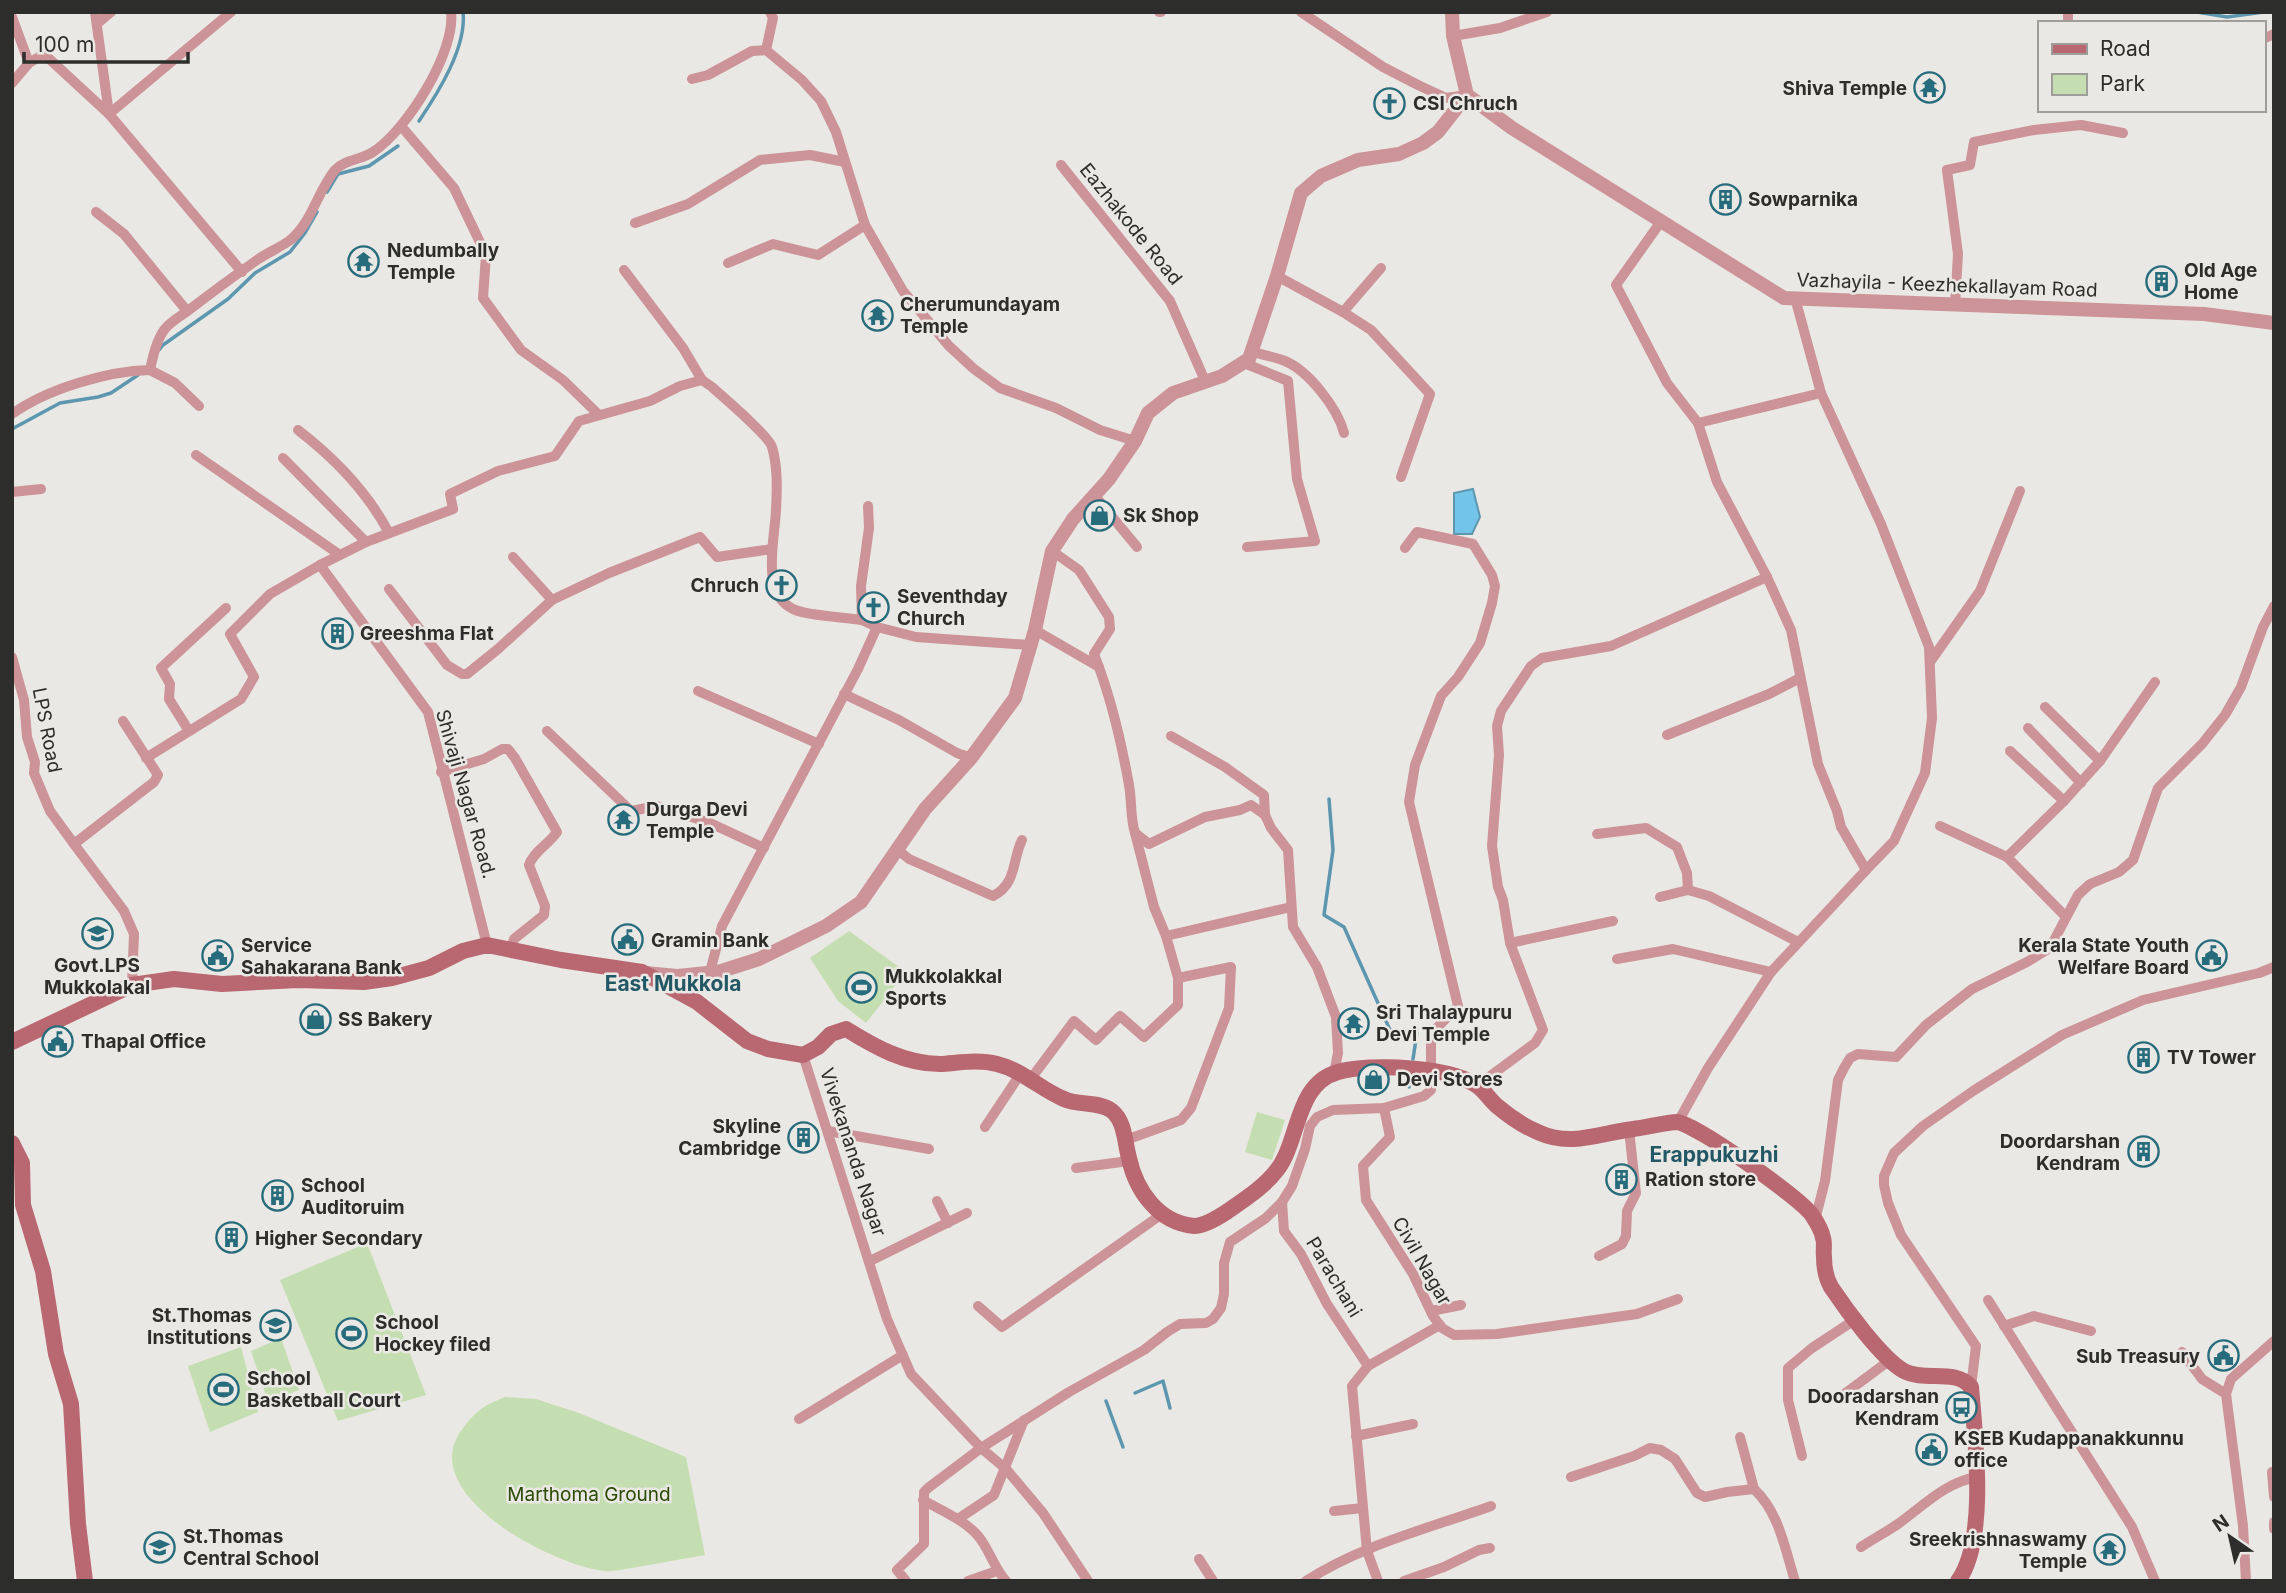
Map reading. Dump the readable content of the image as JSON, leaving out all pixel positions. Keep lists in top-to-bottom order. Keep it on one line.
{"streets":{"street":["Eazhakode Road","Vazhayila - Keezhekallayam Road","LPS Road","Shivaji Nagar Road.","Vivekananda Nagar","Civil Nagar","Parachani"]},"districts":["East Mukkola","Erappukuzhi"],"parks":["Marthoma Ground"],"places":{"temple":["Shiva Temple","Nedumbally Temple","Cherumundayam Temple","Durga Devi Temple","Sri Thalaypuru Devi Temple","Sreekrishnaswamy Temple"],"church":["CSI Chruch","Chruch","Seventhday Church"],"building":["Sowparnika","Old Age Home","Greeshma Flat","TV Tower","Skyline Cambridge","Doordarshan Kendram","Ration store","School Auditoruim","Higher Secondary"],"shop":["Sk Shop","SS Bakery","Devi Stores"],"school or university":["Govt.LPS Mukkolakal","St.Thomas Institutions","St.Thomas Central School"],"public building":["Gramin Bank","Service Sahakarana Bank","Kerala State Youth Welfare Board","Thapal Office","Sub Treasury","KSEB Kudappanakkunnu office"],"sports":["Mukkolakkal Sports","School Hockey filed","School Basketball Court"],"bus stop":["Dooradarshan Kendram"]},"legend":["Road","Park"],"scale_bar":"100 m","north":"top left"}
